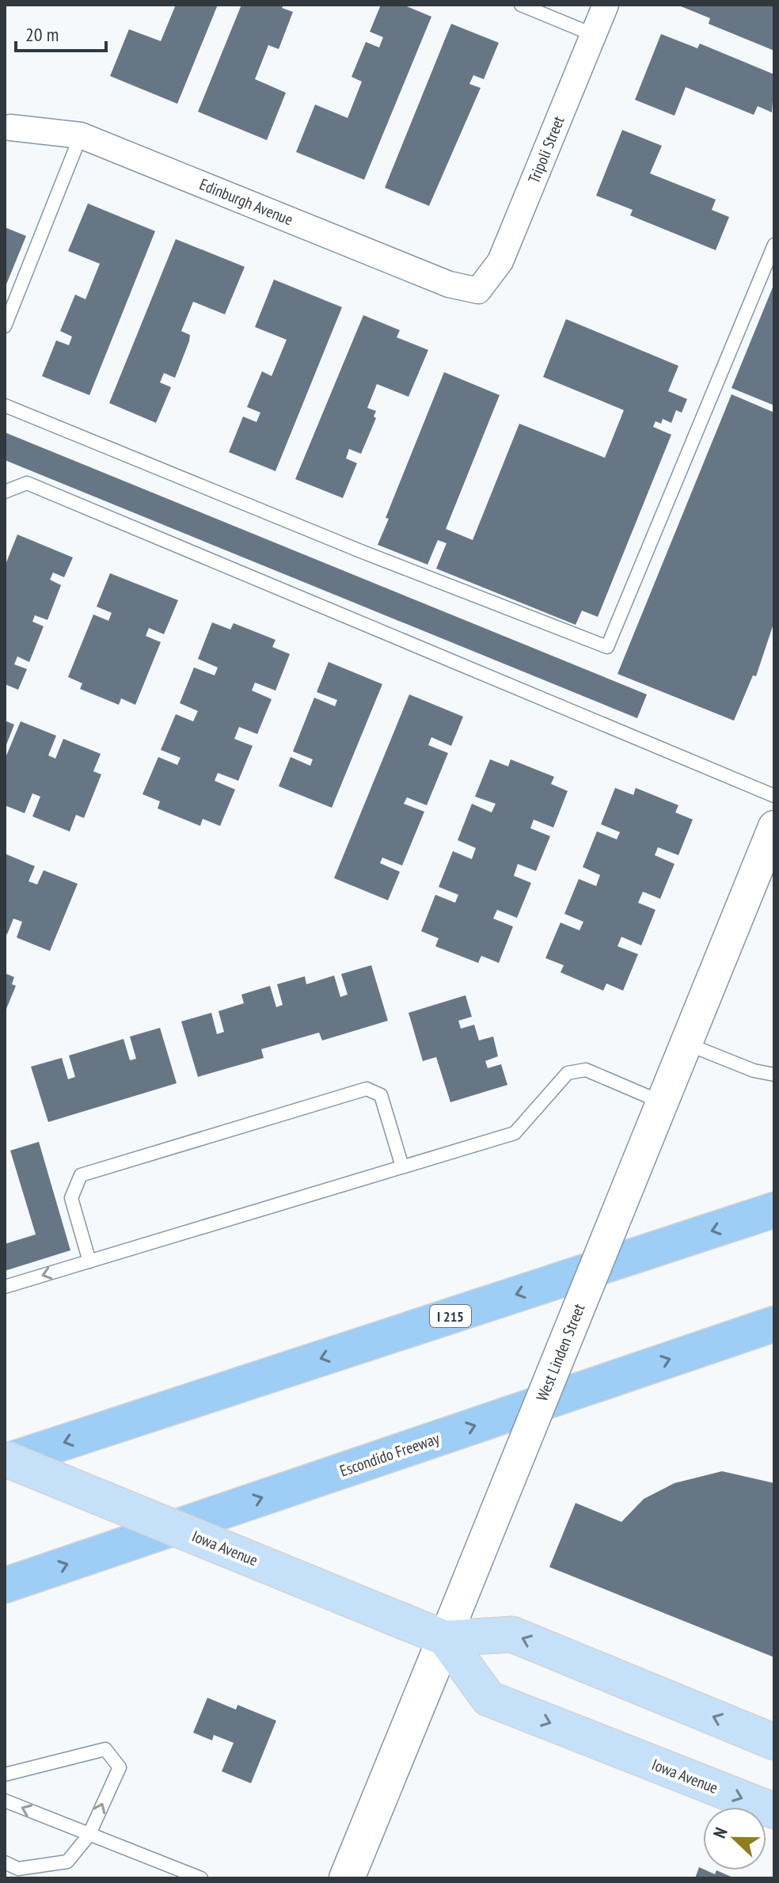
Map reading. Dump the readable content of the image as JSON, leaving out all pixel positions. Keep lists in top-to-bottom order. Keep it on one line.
{"streets":{"highway":["I 215","Escondido Freeway"],"main road":["West Linden Street","Iowa Avenue"],"street":["Tripoli Street","Edinburgh Avenue"]},"crossings":[["Tripoli Street","Edinburgh Avenue"],["I 215","Iowa Avenue"],["West Linden Street","Iowa Avenue"]],"scale_bar":"20 m","north":"left"}
